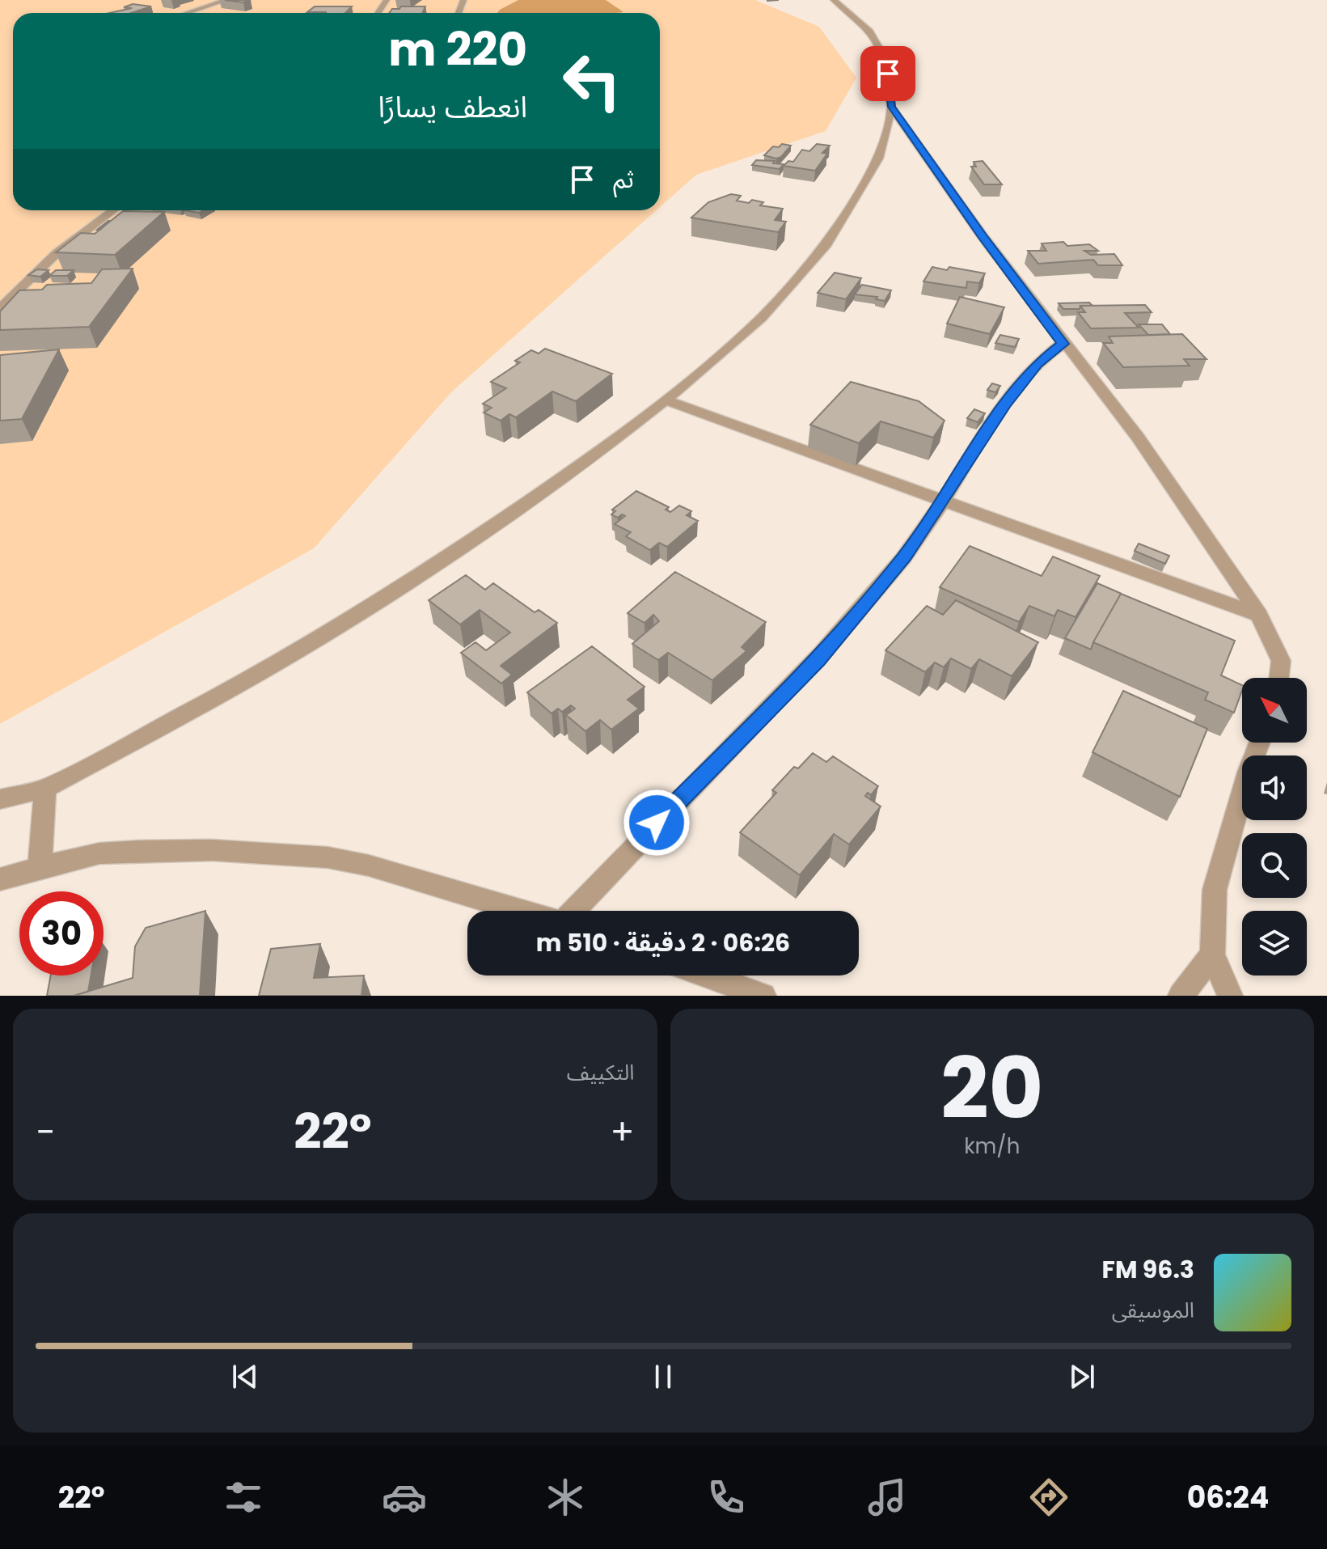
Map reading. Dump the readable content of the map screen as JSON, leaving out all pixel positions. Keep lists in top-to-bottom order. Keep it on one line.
{"north":"top left","page":{"turn":["220 m","انعطف يسارًا"],"then":"ثم","limit":"30","trip":"06:26 · 2 دقيقة · 510 m","tile":[["20","km/h"],"التكييف"],"heat":["−","22°","+"],"song":["96.3 FM","الموسيقى"],"tabs":["06:24","22°"]}}
